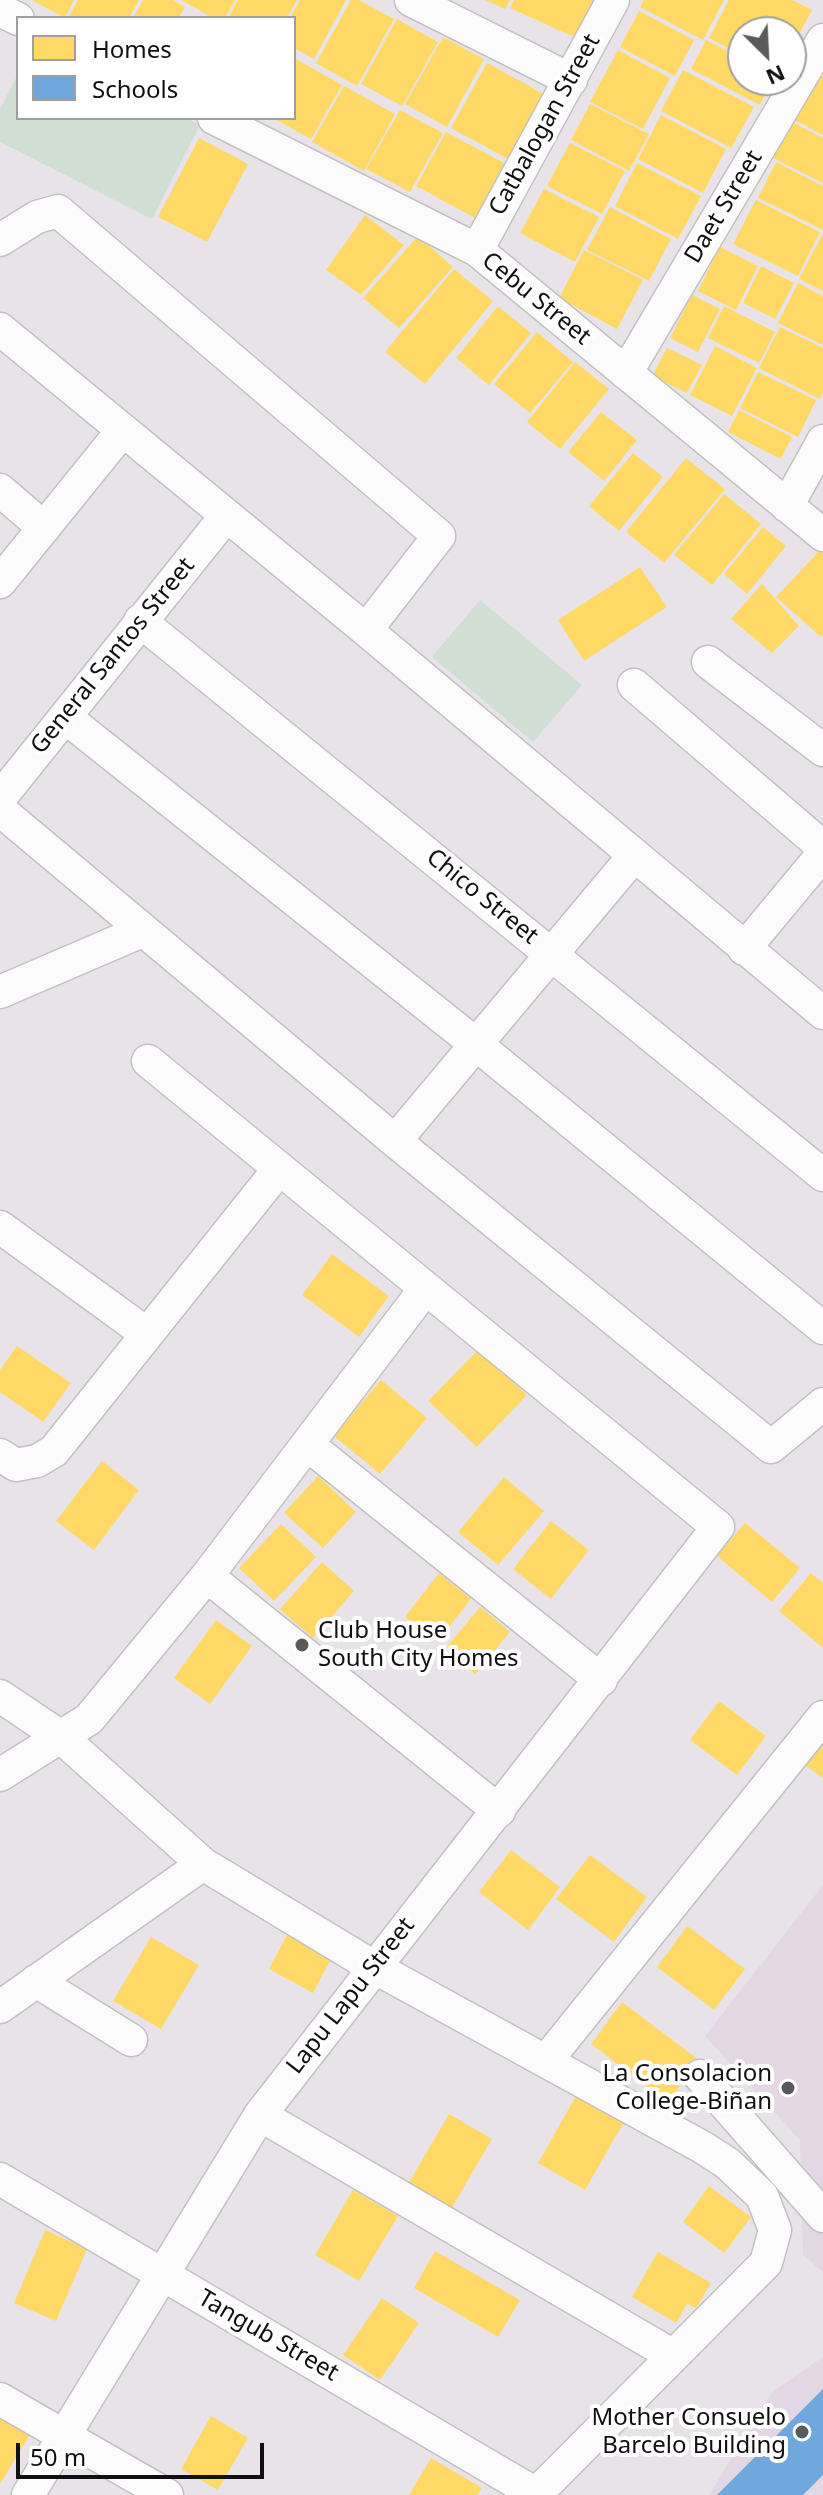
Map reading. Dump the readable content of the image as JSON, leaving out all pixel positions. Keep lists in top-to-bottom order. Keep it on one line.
{"streets":{"street":["Catbalogan Street","Daet Street","Cebu Street","General Santos Street","Chico Street","Lapu Lapu Street","Tangub Street"]},"crossings":[["Catbalogan Street","Cebu Street"],["Daet Street","Cebu Street"],["General Santos Street","Chico Street"],["Lapu Lapu Street","Tangub Street"]],"places":["Club House South City Homes","La Consolacion College-Biñan","Mother Consuelo Barcelo Building"],"legend":["Homes","Schools"],"scale_bar":"50 m","north":"bottom right"}
